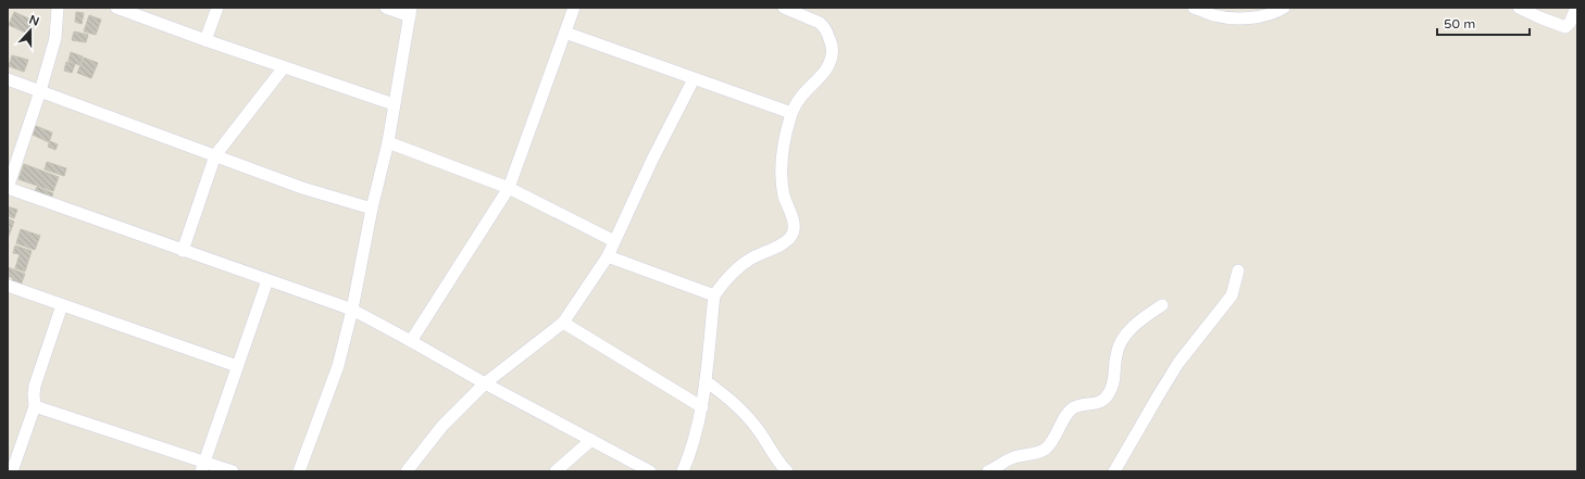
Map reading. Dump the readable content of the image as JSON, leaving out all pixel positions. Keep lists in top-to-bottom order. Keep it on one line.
{"scale_bar":"50 m","north":"top"}
